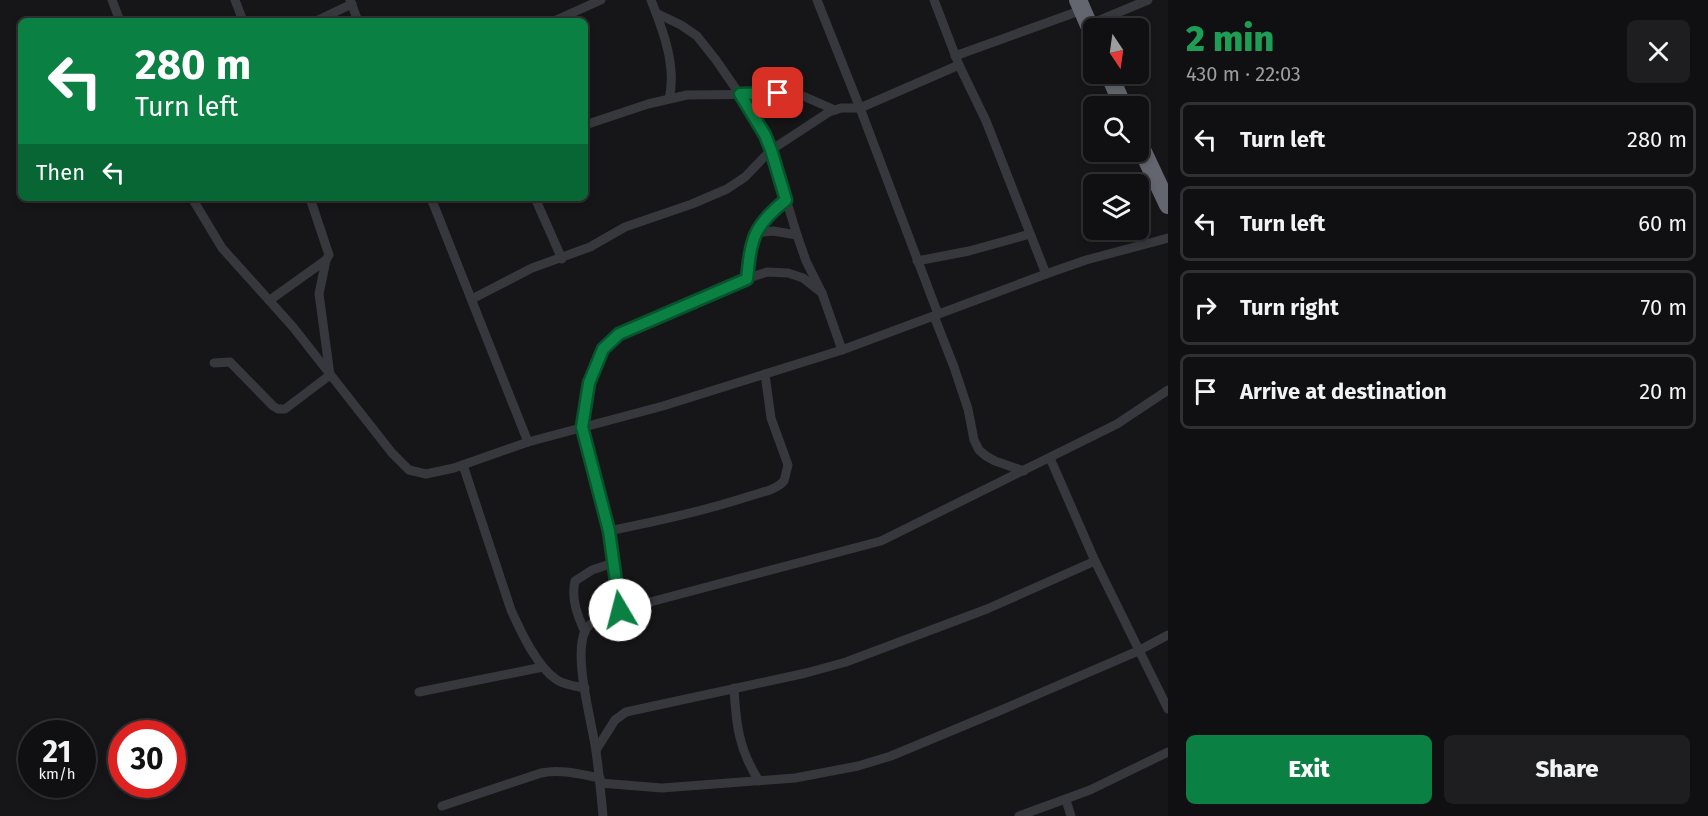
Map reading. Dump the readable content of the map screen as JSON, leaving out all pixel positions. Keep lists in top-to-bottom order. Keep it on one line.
{"north":"bottom","page":{"heading":["2 min","430 m · 22:03"],"turn":["280 m","Turn left"],"list":[{"name":"Turn left","value":"280 m"},{"name":"Turn left","value":"60 m"},{"name":"Turn right","value":"70 m"},{"name":"Arrive at destination","value":"20 m"}],"then":"Then","speed":"21 km/h","limit":"30","buttons":["Exit","Share"]}}
